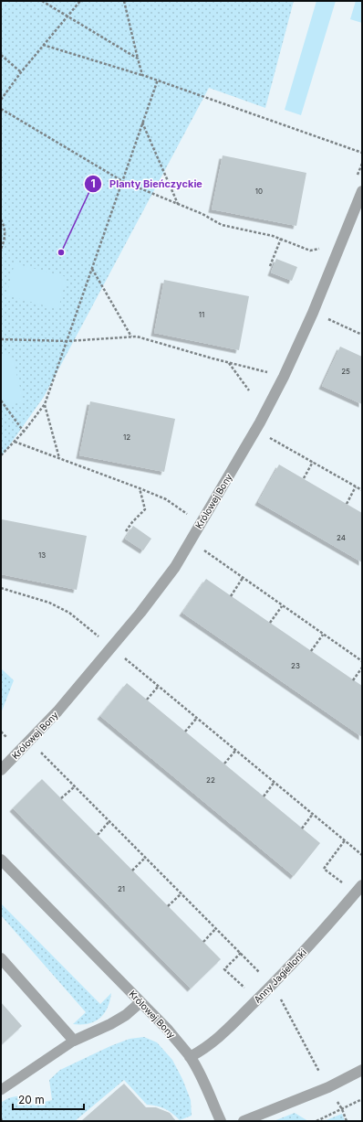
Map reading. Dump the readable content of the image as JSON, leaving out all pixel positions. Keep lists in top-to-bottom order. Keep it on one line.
{"streets":{"street":["Królowej Bony","Anny Jagiellonki"]},"crossings":[["Królowej Bony","Anny Jagiellonki"]],"places":["Planty Bieńczyckie"],"house_numbers":["10","11","25","12","24","13","23","22","21"],"scale_bar":"20 m"}
